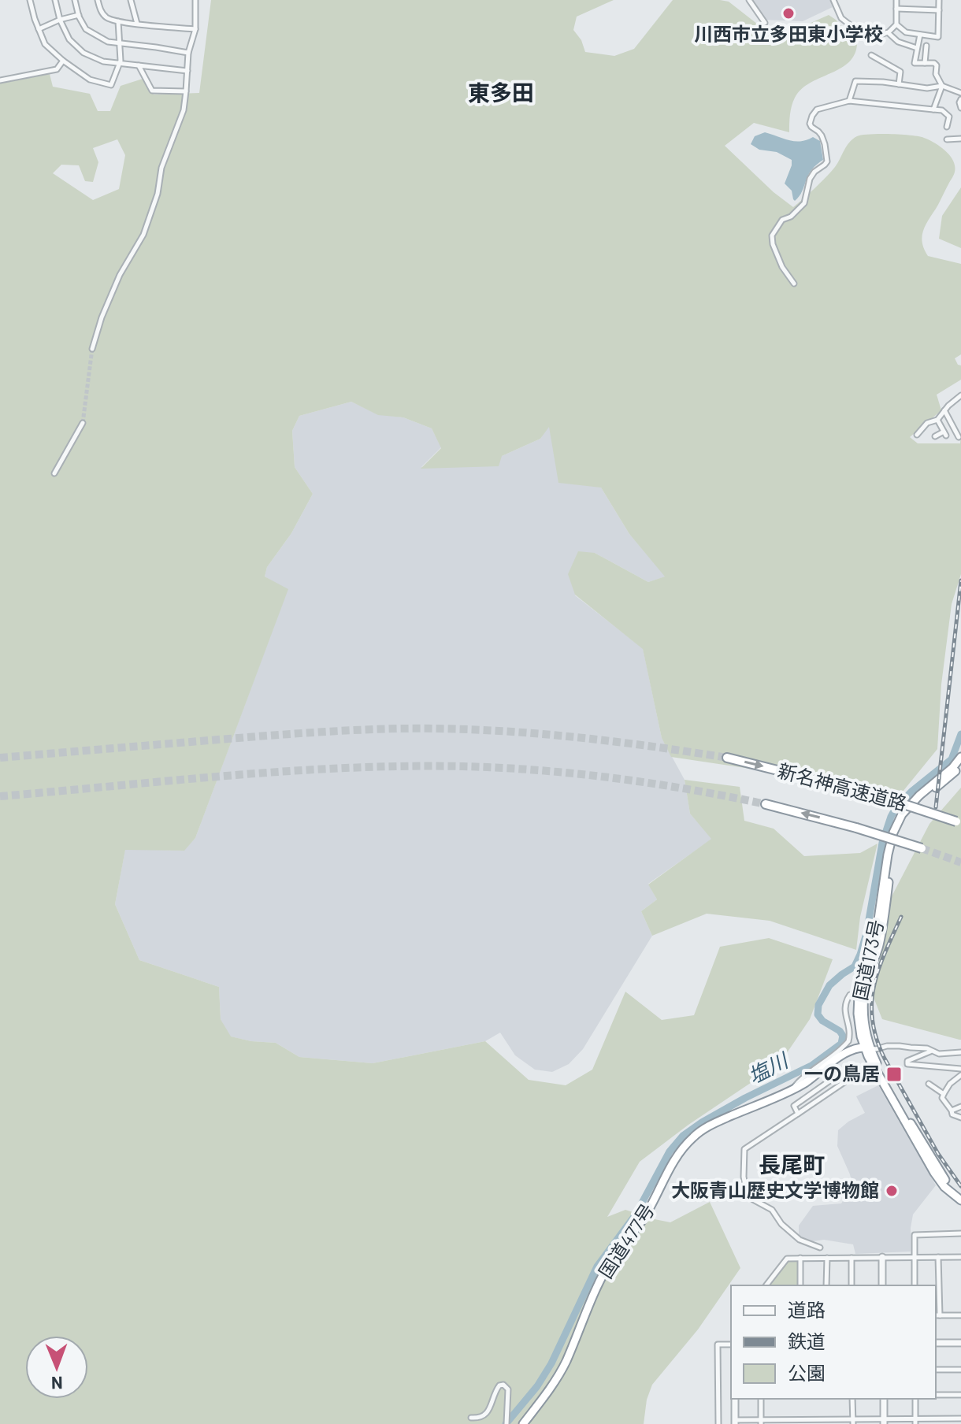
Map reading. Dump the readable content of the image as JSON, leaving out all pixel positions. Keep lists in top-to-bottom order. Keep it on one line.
{"streets":{"highway":["新名神高速道路","国道173号","国道477号"]},"crossings":[["国道173号","国道477号"]],"districts":["東多田","長尾町"],"water":["塩川"],"places":{"other":["川西市立多田東小学校","大阪青山歴史文学博物館"],"transit":["一の鳥居"]},"legend":["道路","鉄道","公園"],"north":"bottom"}
